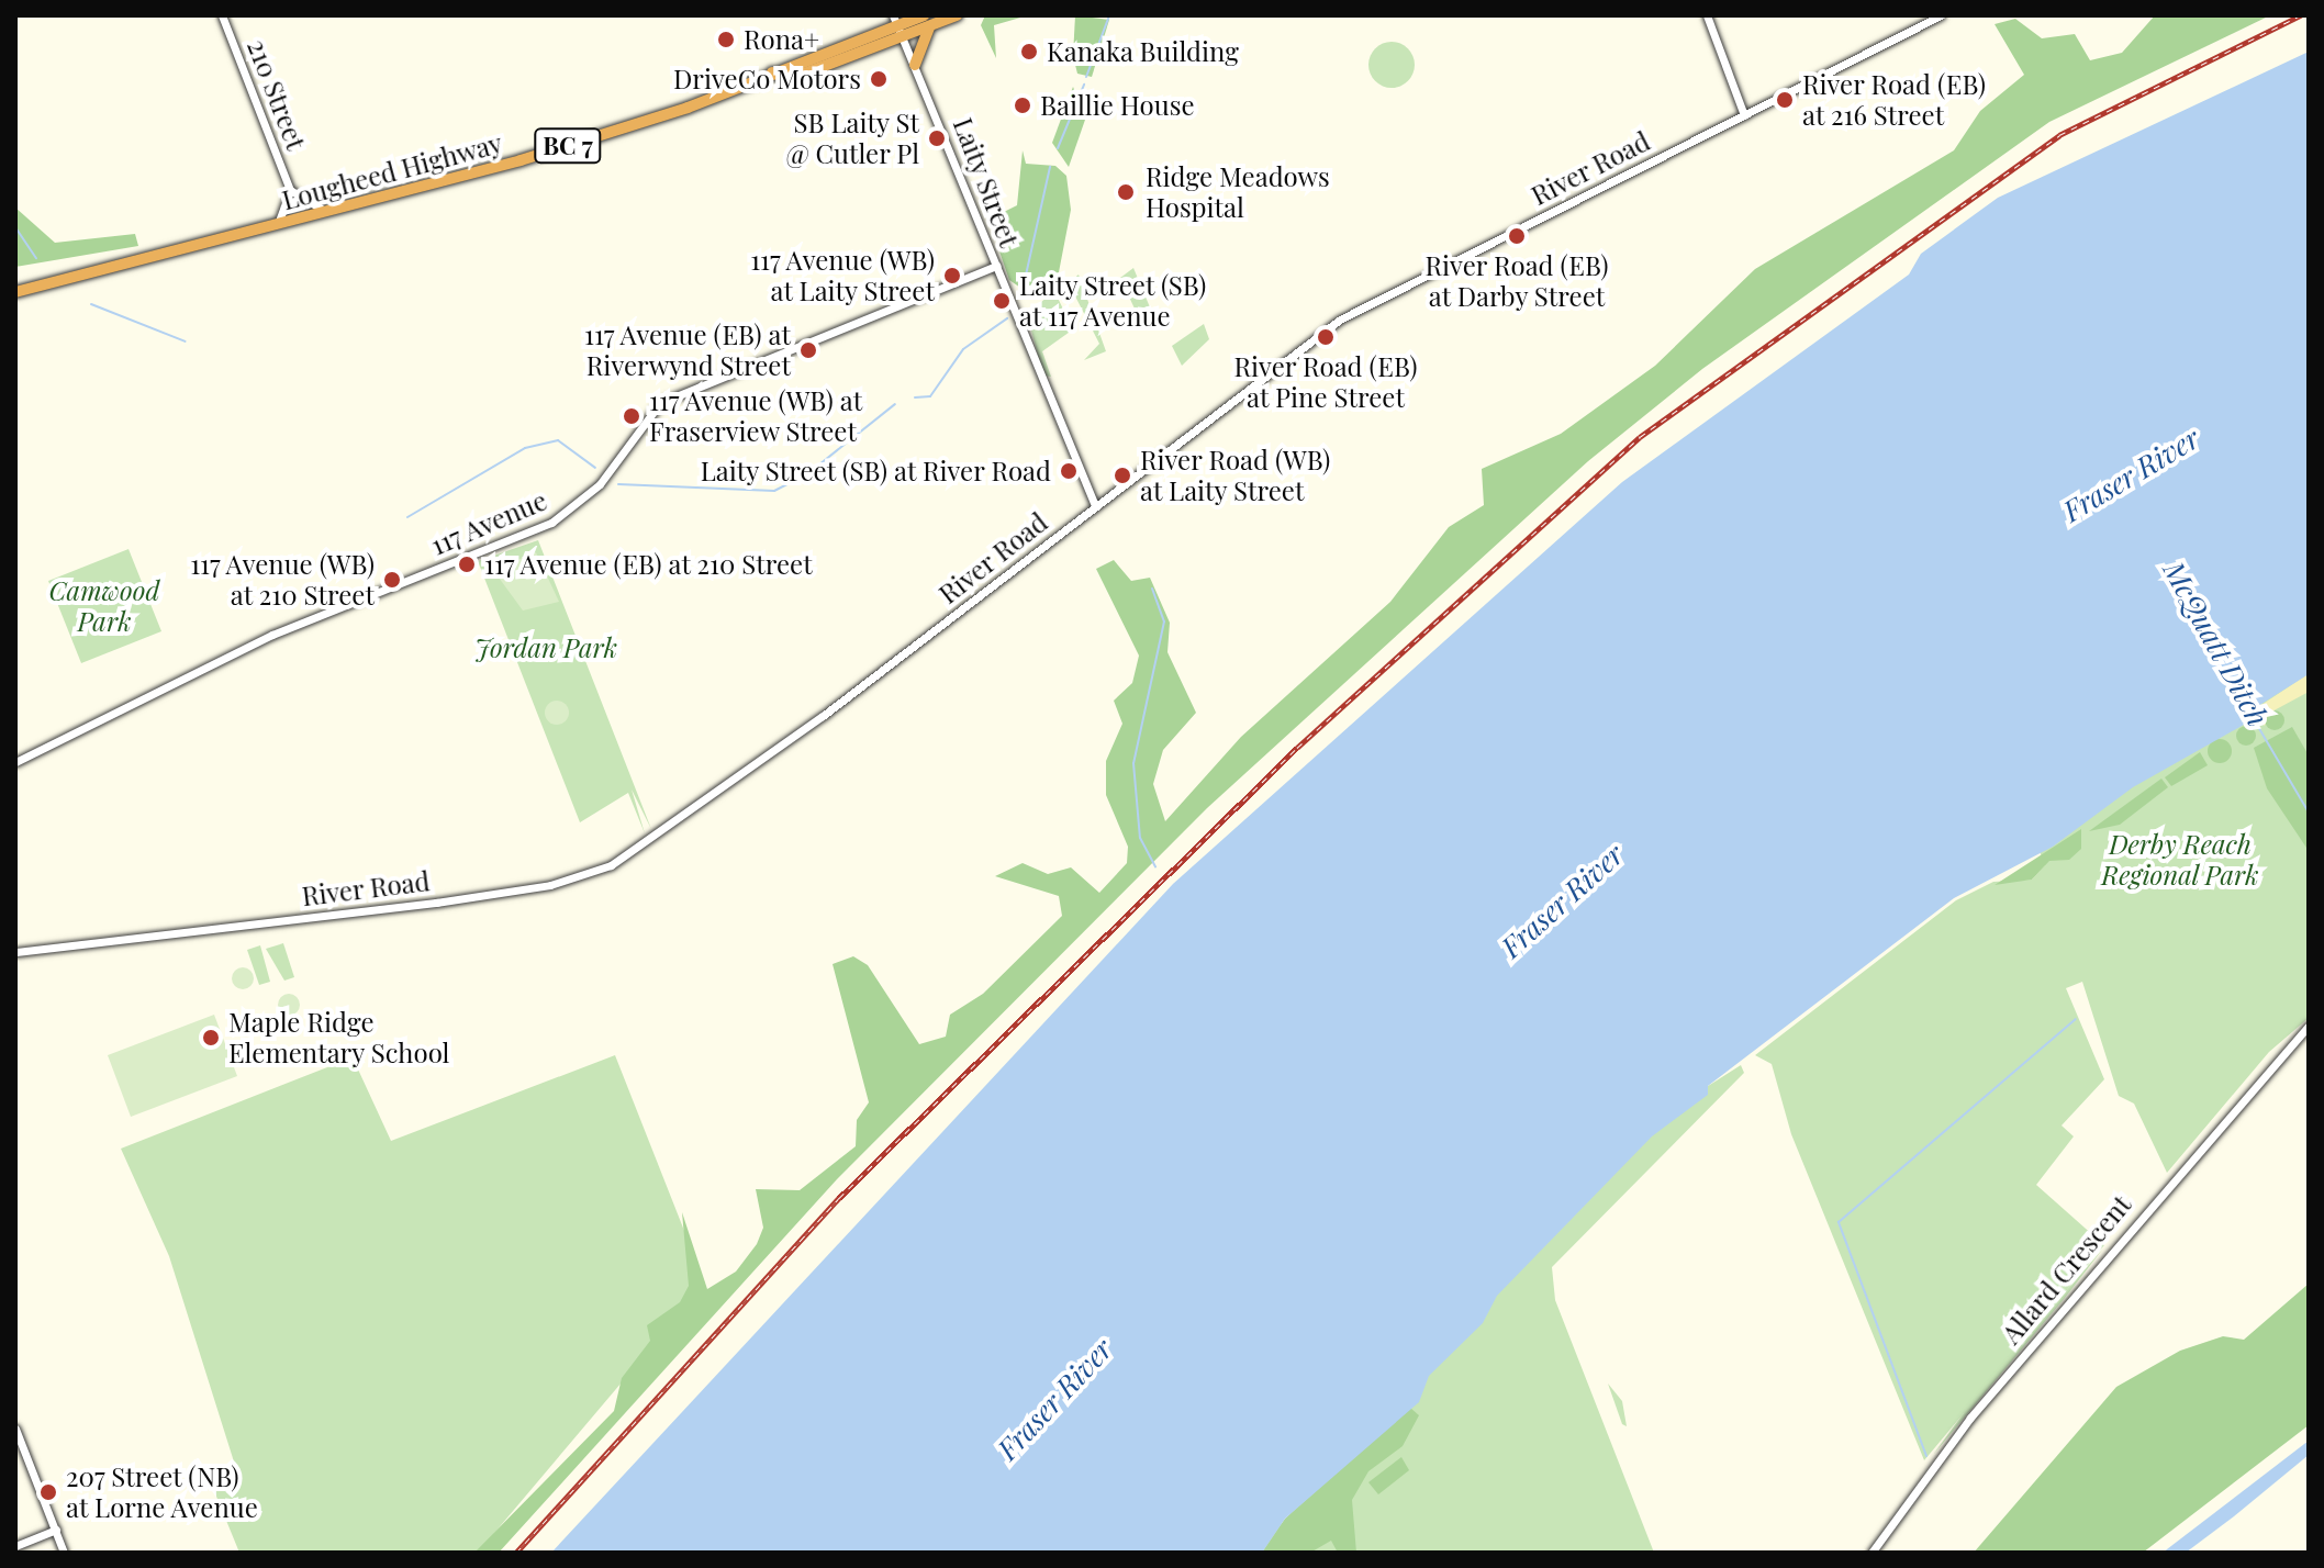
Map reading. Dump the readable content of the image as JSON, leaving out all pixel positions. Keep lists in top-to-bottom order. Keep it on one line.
{"streets":{"highway":["BC 7","Lougheed Highway"],"street":["210 Street","River Road","Laity Street","117 Avenue","Allard Crescent"]},"crossings":[["210 Street","Lougheed Highway"],["River Road","Laity Street"],["Lougheed Highway","Laity Street"],["Laity Street","117 Avenue"]],"water":["Fraser River","McQuatt Ditch"],"parks":["Camwood Park","Jordan Park","Derby Reach Regional Park"],"places":["Rona+","Kanaka Building","DriveCo Motors","River Road (EB) at 216 Street","Baillie House","SB Laity St @ Cutler Pl","Ridge Meadows Hospital","River Road (EB) at Darby Street","117 Avenue (WB) at Laity Street","Laity Street (SB) at 117 Avenue","River Road (EB) at Pine Street","117 Avenue (EB) at Riverwynd Street","117 Avenue (WB) at Fraserview Street","Laity Street (SB) at River Road","River Road (WB) at Laity Street","117 Avenue (EB) at 210 Street","117 Avenue (WB) at 210 Street","Maple Ridge Elementary School","207 Street (NB) at Lorne Avenue"]}
